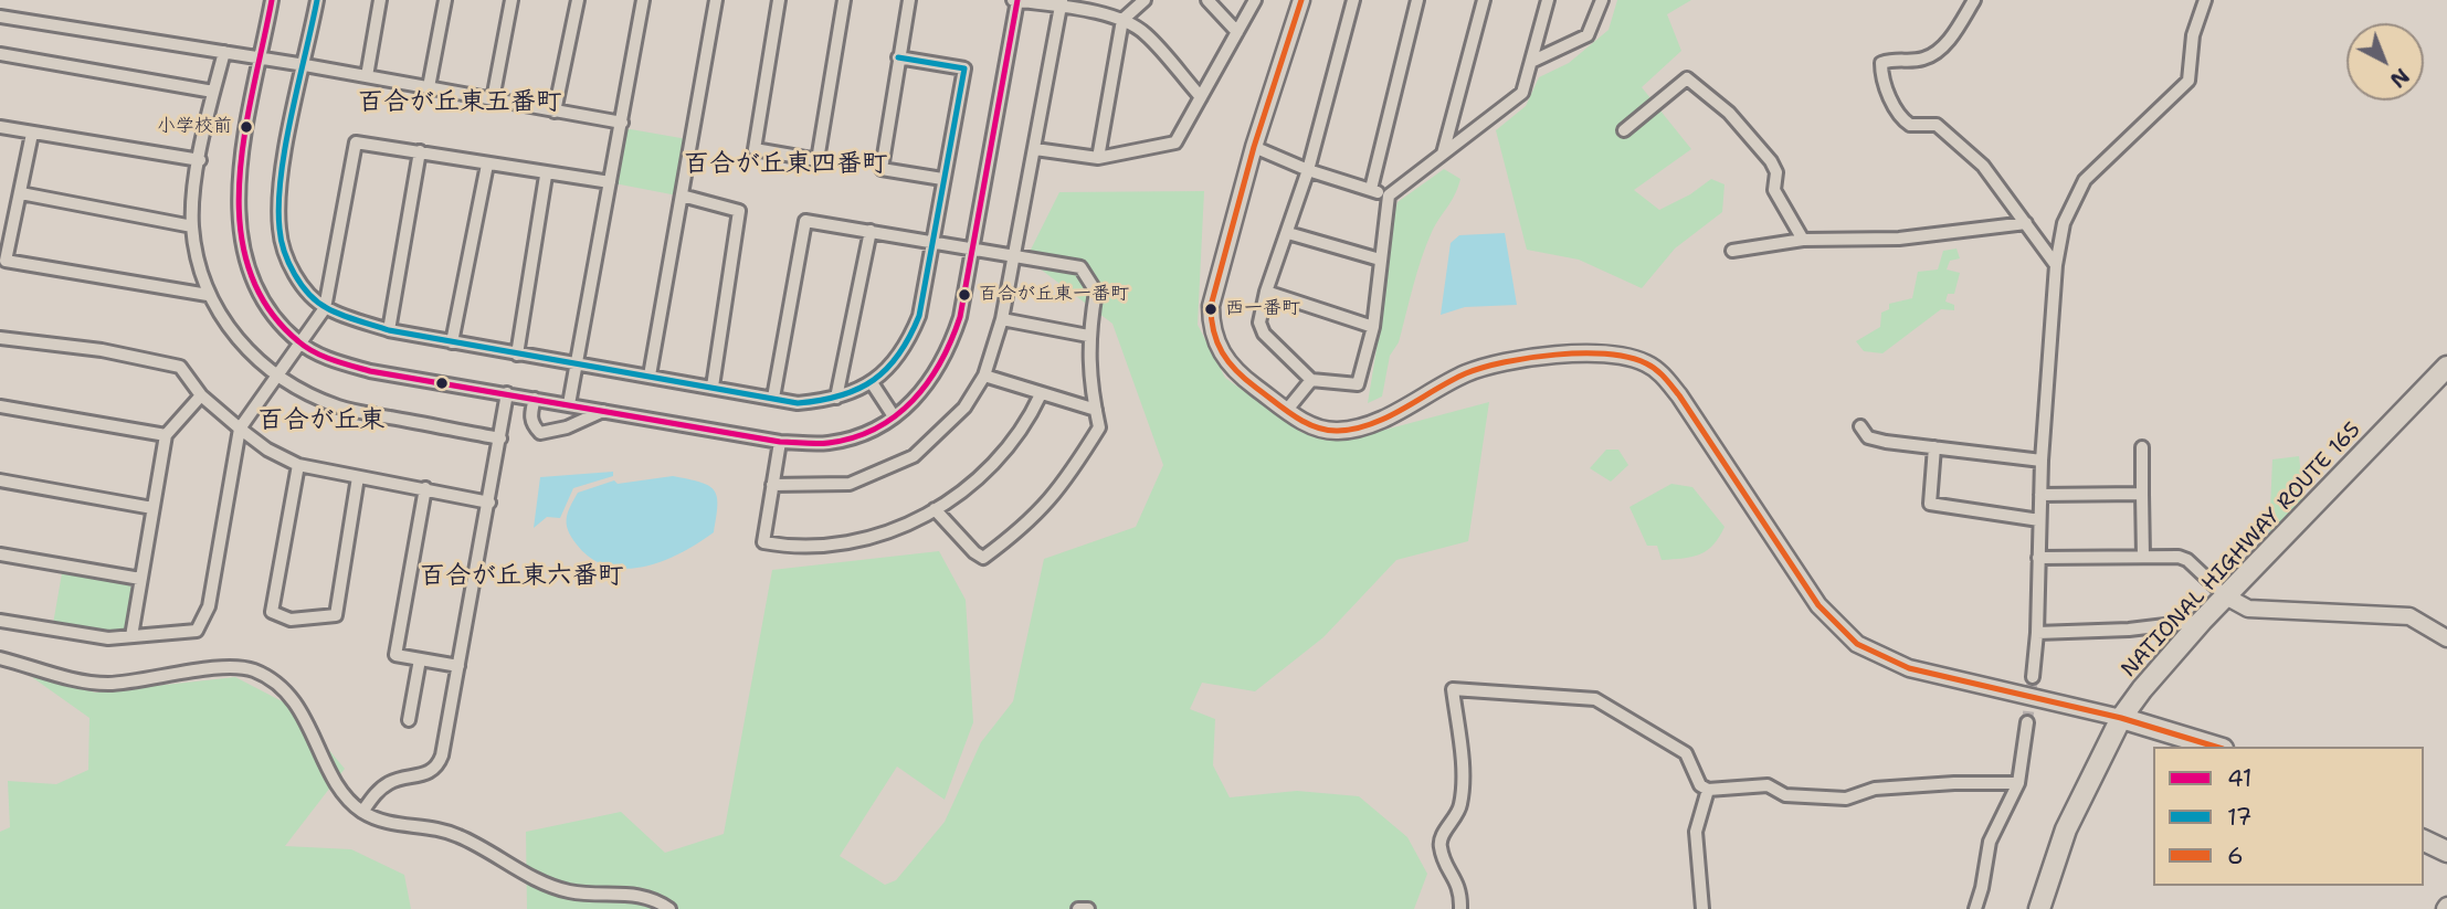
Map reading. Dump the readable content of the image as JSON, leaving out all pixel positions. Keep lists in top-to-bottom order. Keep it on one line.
{"streets":{"main road":["NATIONAL HIGHWAY ROUTE 165"]},"districts":["百合が丘東五番町","百合が丘東四番町","百合が丘東","百合が丘東六番町"],"places":["小学校前","百合が丘東一番町","西一番町"],"lines":["transit line 41","transit line 17","transit line 6"],"legend":["41","17","6"],"north":"bottom right"}
